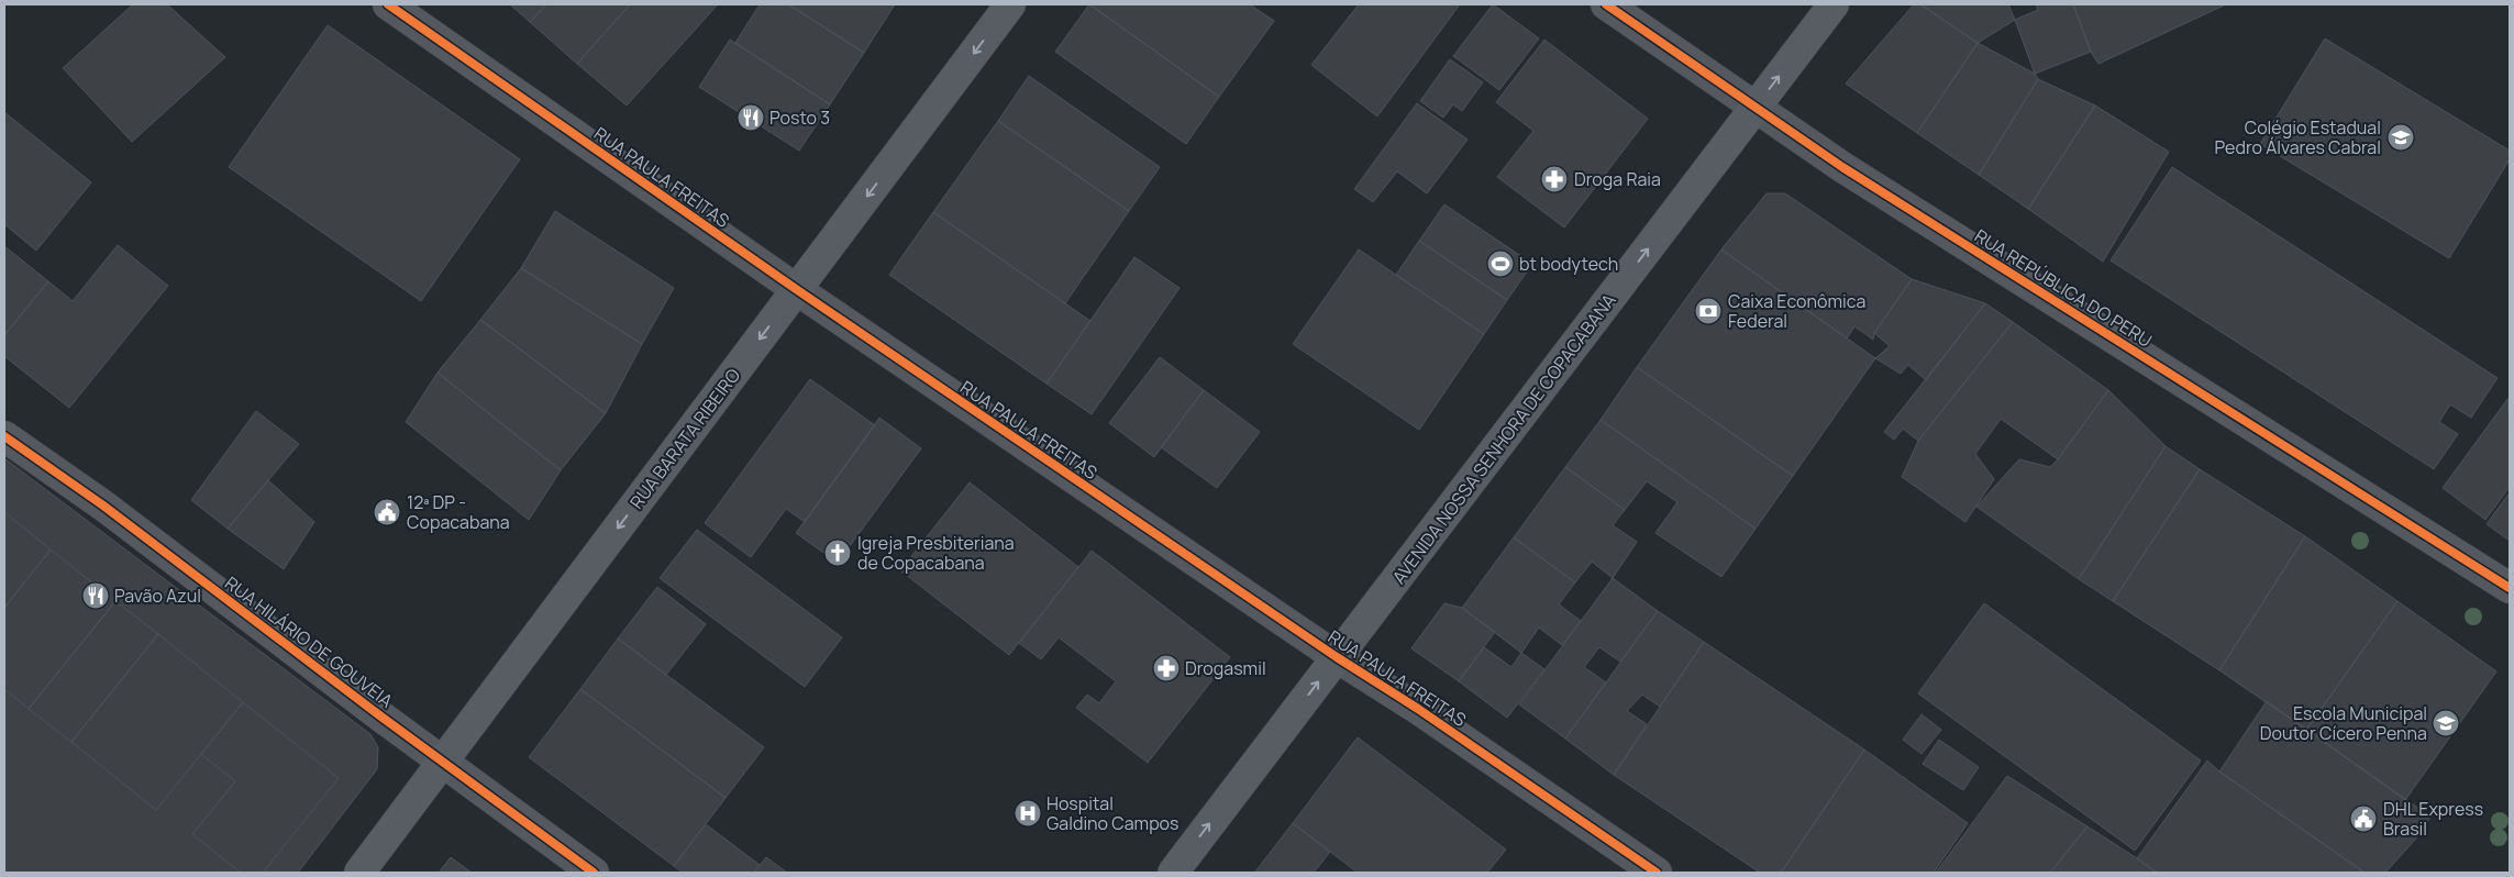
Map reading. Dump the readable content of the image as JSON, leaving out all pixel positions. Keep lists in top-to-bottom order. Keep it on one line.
{"streets":{"main road":["RUA BARATA RIBEIRO","AVENIDA NOSSA SENHORA DE COPACABANA"],"street":["RUA PAULA FREITAS","RUA REPÚBLICA DO PERU","RUA HILÁRIO DE GOUVEIA"]},"crossings":[["RUA PAULA FREITAS","RUA BARATA RIBEIRO"],["RUA PAULA FREITAS","AVENIDA NOSSA SENHORA DE COPACABANA"],["RUA REPÚBLICA DO PERU","AVENIDA NOSSA SENHORA DE COPACABANA"],["RUA BARATA RIBEIRO","RUA HILÁRIO DE GOUVEIA"]],"one_way":["RUA BARATA RIBEIRO","AVENIDA NOSSA SENHORA DE COPACABANA"],"places":{"restaurant":["Posto 3","Pavão Azul"],"school or university":["Colégio Estadual Pedro Álvares Cabral","Escola Municipal Doutor Cícero Penna"],"pharmacy":["Droga Raia","Drogasmil"],"sports":["bt bodytech"],"bank":["Caixa Econômica Federal"],"public building":["12ª DP - Copacabana","DHL Express Brasil"],"church":["Igreja Presbiteriana de Copacabana"],"hospital":["Hospital Galdino Campos"]}}
